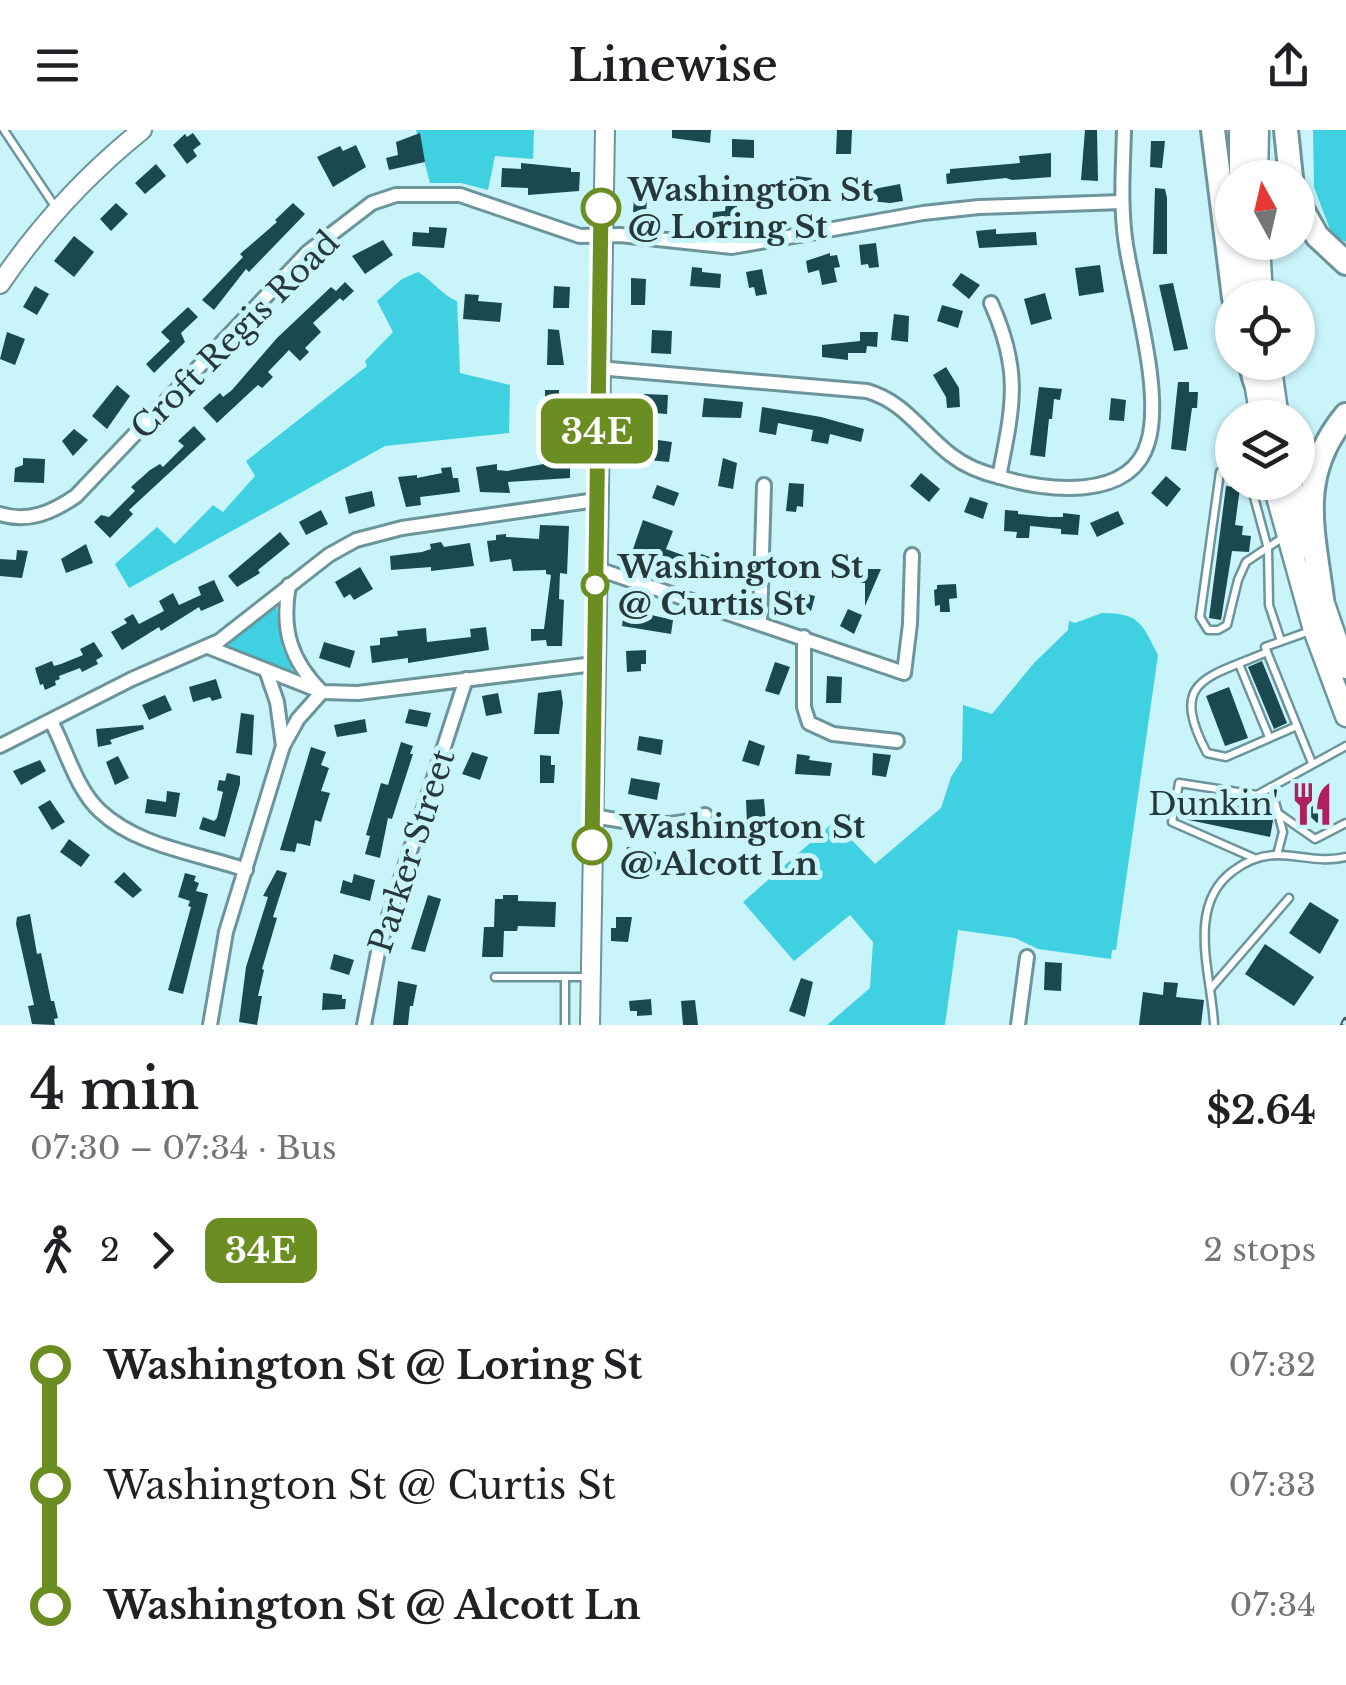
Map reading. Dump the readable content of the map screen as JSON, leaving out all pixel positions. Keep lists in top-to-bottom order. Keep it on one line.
{"streets":{"street":["Croft Regis Road","Parker Street"]},"places":{"other":["Washington St @ Loring St","Washington St @ Curtis St","Washington St @ Alcott Ln"],"restaurant":["Dunkin'"]},"lines":["bus line 34E"],"north":"top","page":{"header":"Linewise","on_map":"34E","heading":["4 min","07:30 – 07:34 · Bus","$2.64"],"legs":["2","34E","2 stops"],"list":[{"name":"Washington St @ Loring St","value":"07:32"},{"name":"Washington St @ Curtis St","value":"07:33"},{"name":"Washington St @ Alcott Ln","value":"07:34"}]}}
